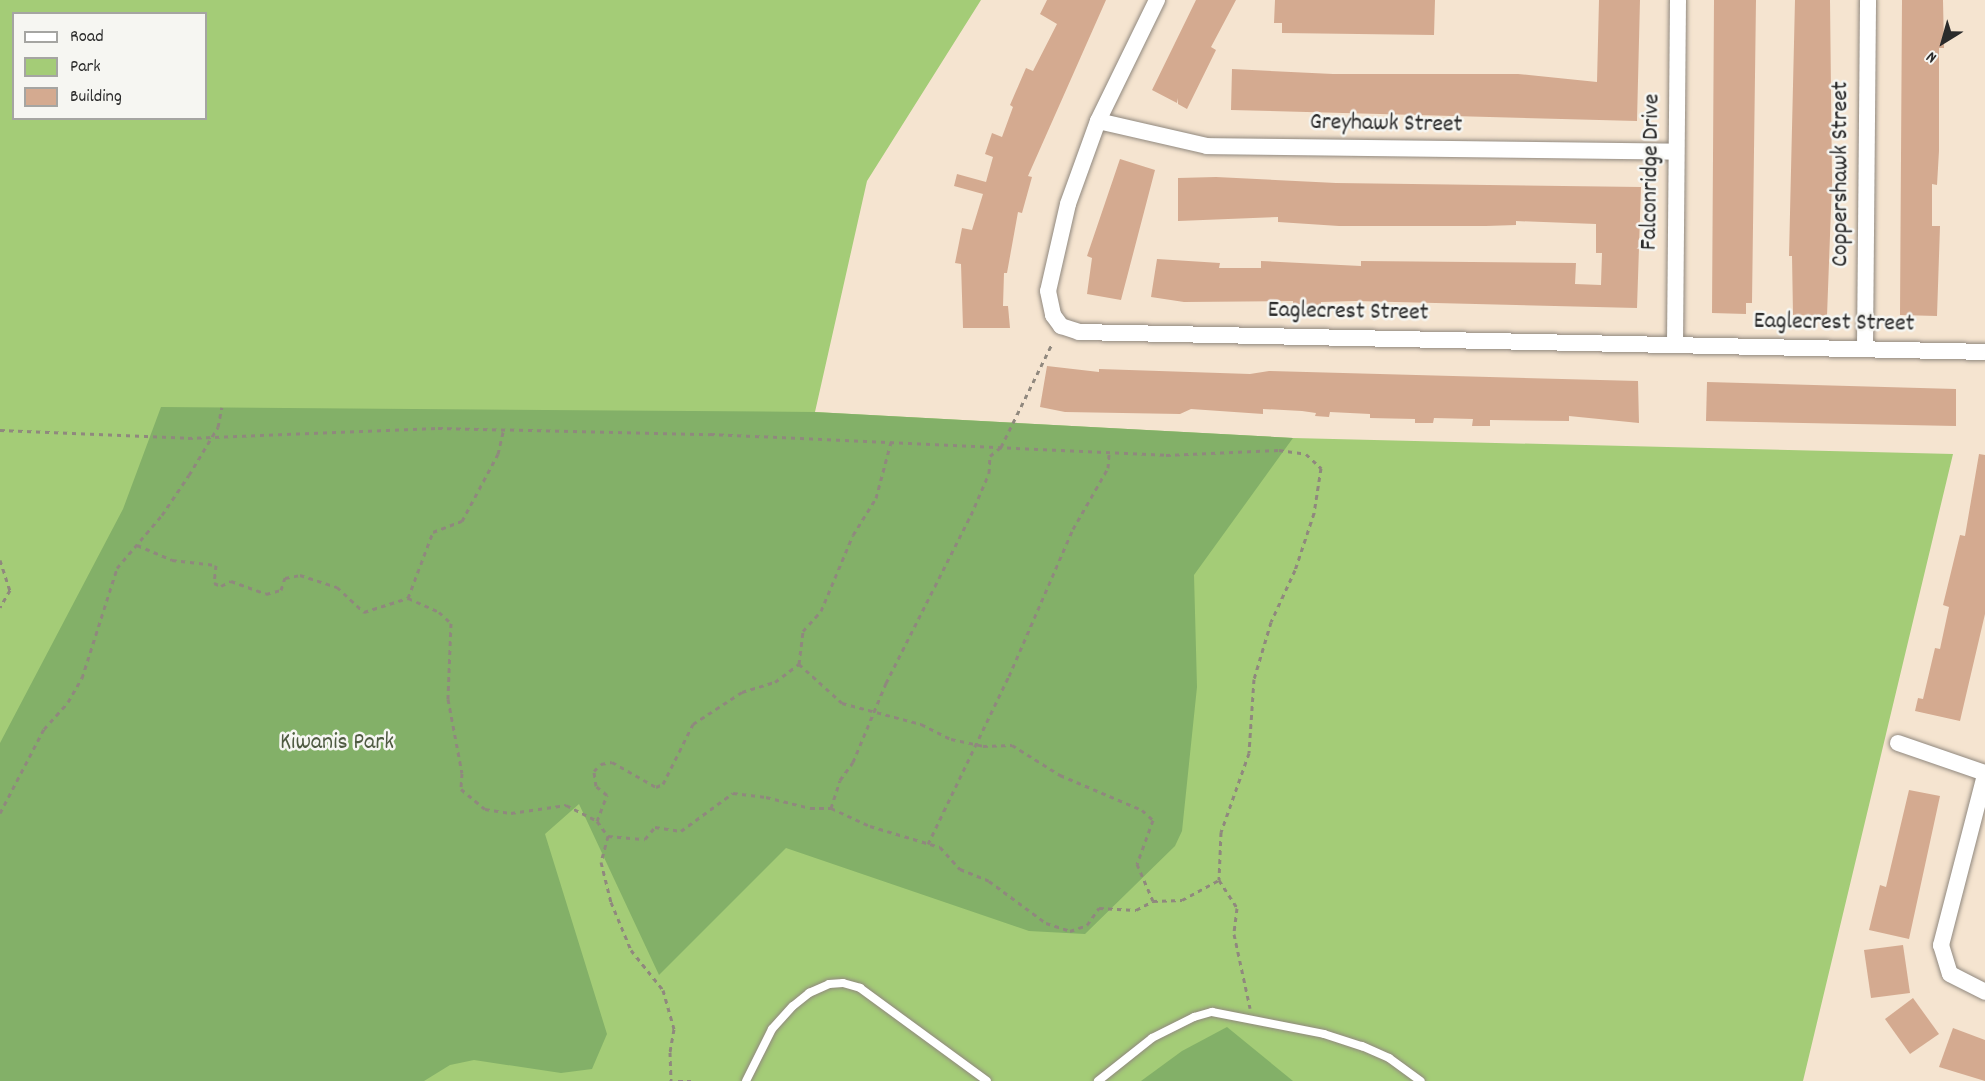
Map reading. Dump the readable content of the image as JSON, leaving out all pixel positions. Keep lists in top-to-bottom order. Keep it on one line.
{"streets":{"street":["Greyhawk Street","Falconridge Drive","Coppershawk Street","Eaglecrest Street"]},"crossings":[["Greyhawk Street","Falconridge Drive"],["Greyhawk Street","Eaglecrest Street"],["Falconridge Drive","Eaglecrest Street"],["Coppershawk Street","Eaglecrest Street"]],"parks":["Kiwanis Park"],"legend":["Road","Park","Building"],"north":"bottom left"}
